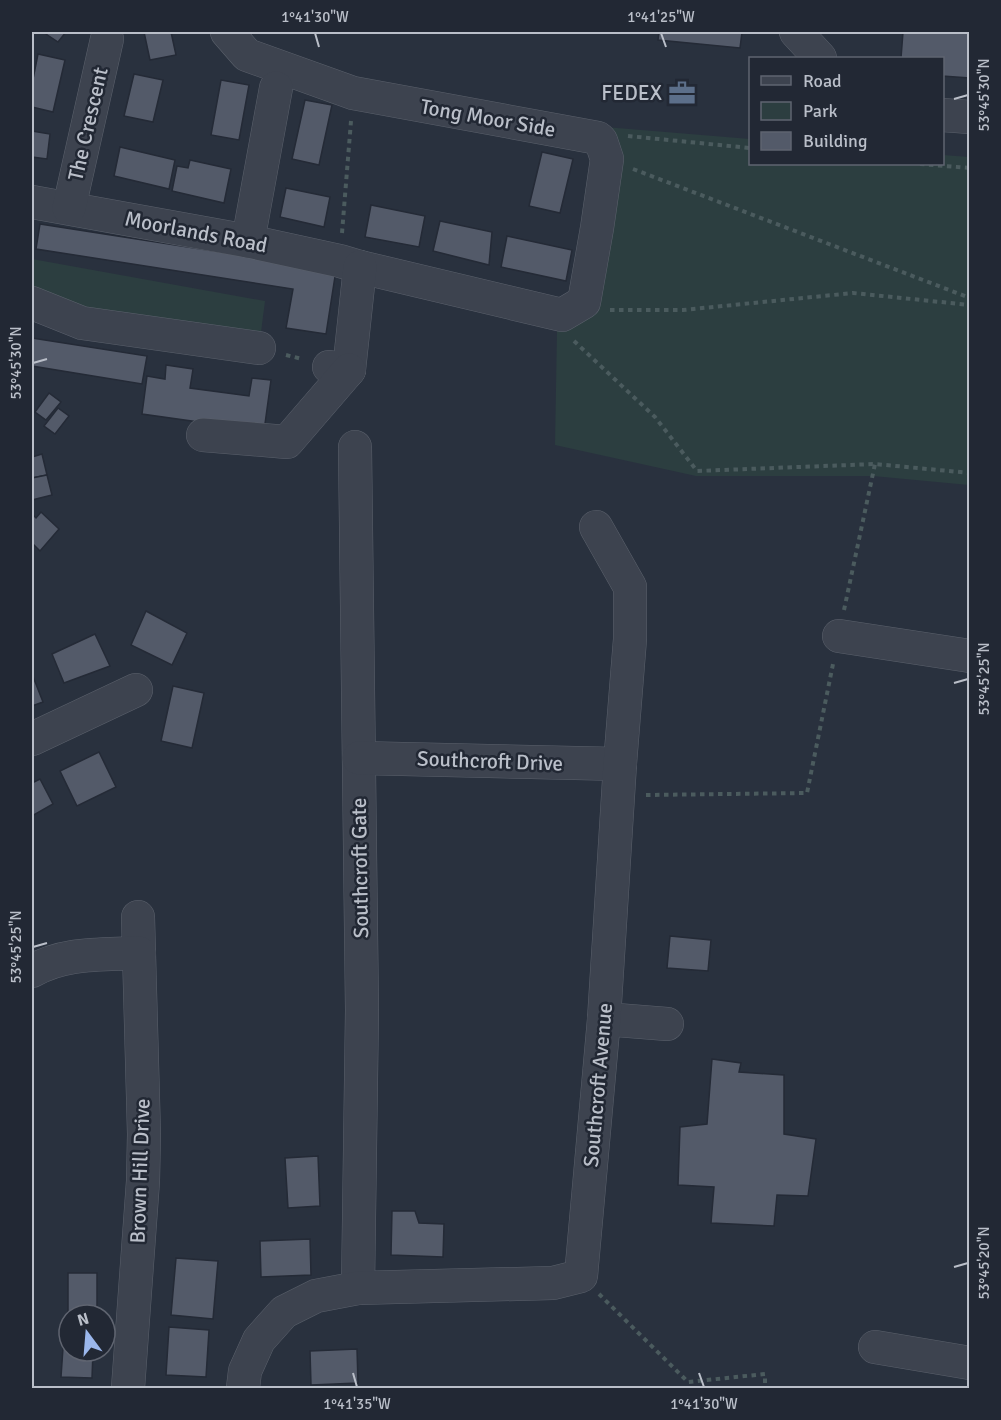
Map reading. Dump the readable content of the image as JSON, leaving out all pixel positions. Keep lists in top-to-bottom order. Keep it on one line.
{"streets":{"street":["Tong Moor Side","The Crescent","Moorlands Road","Southcroft Drive","Southcroft Gate","Southcroft Avenue","Brown Hill Drive"]},"crossings":[["The Crescent","Moorlands Road"],["Southcroft Drive","Southcroft Gate"],["Southcroft Drive","Southcroft Avenue"]],"places":{"office":["FEDEX"]},"legend":["Road","Park","Building"],"north":"top","coordinates":["1°41'30\"W","1°41'25\"W","53°45'30\"N","53°45'25\"N","53°45'20\"N","1°41'35\"W"]}
